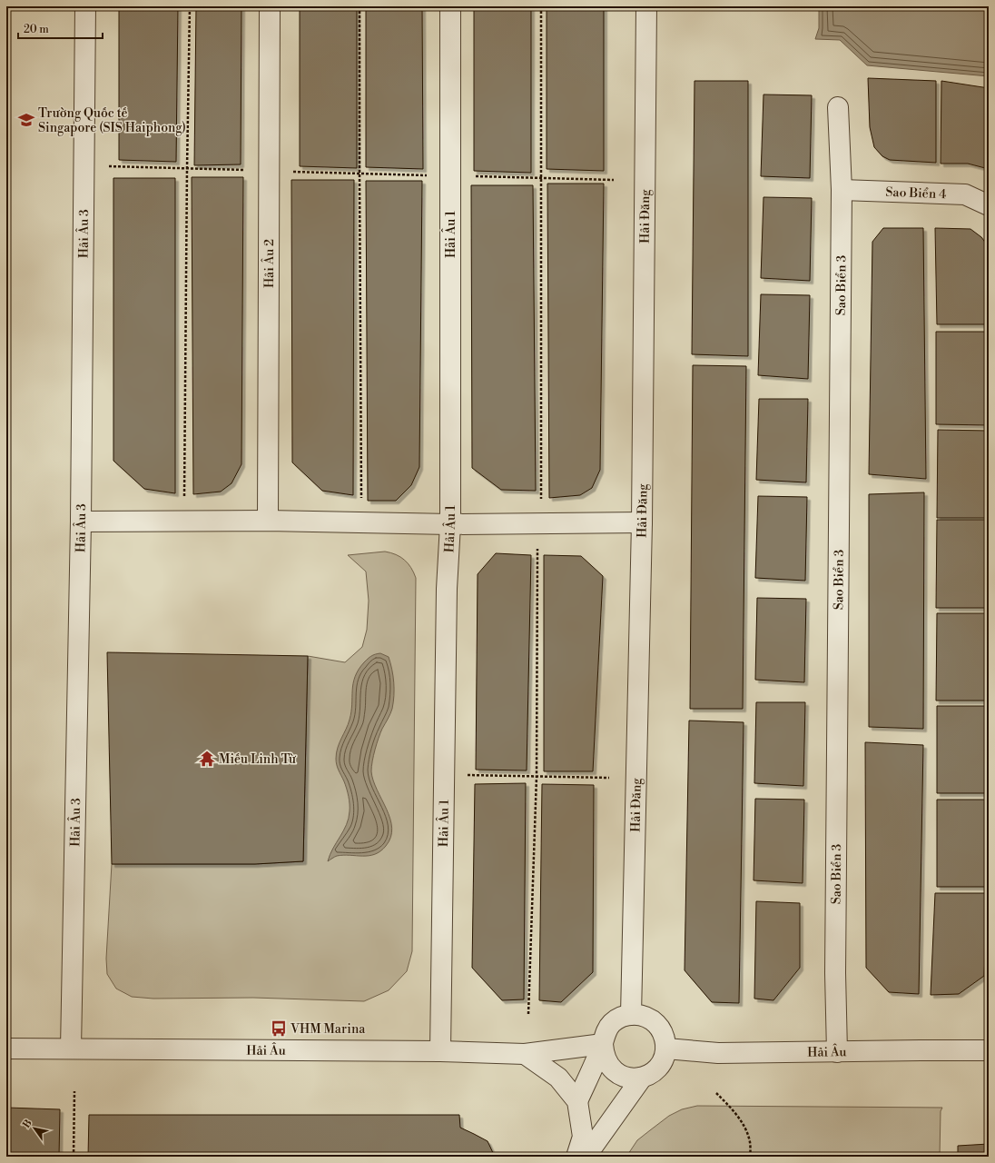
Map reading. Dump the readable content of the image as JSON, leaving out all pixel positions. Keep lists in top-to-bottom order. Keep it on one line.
{"streets":{"lane":["Sao Biển 4","Hải Đăng","Hải Âu 3","Hải Âu 1","Hải Âu 2","Sao Biển 3","Hải Âu"]},"crossings":[["Sao Biển 4","Sao Biển 3"],["Hải Đăng","Hải Âu"],["Hải Âu 3","Hải Âu"],["Hải Âu 1","Hải Âu"],["Sao Biển 3","Hải Âu"]],"places":{"school or university":["Trường Quốc tế Singapore (SIS Haiphong)"],"temple":["Miếu Linh Từ"],"bus stop":["VHM Marina"]},"scale_bar":"20 m","north":"top left"}
